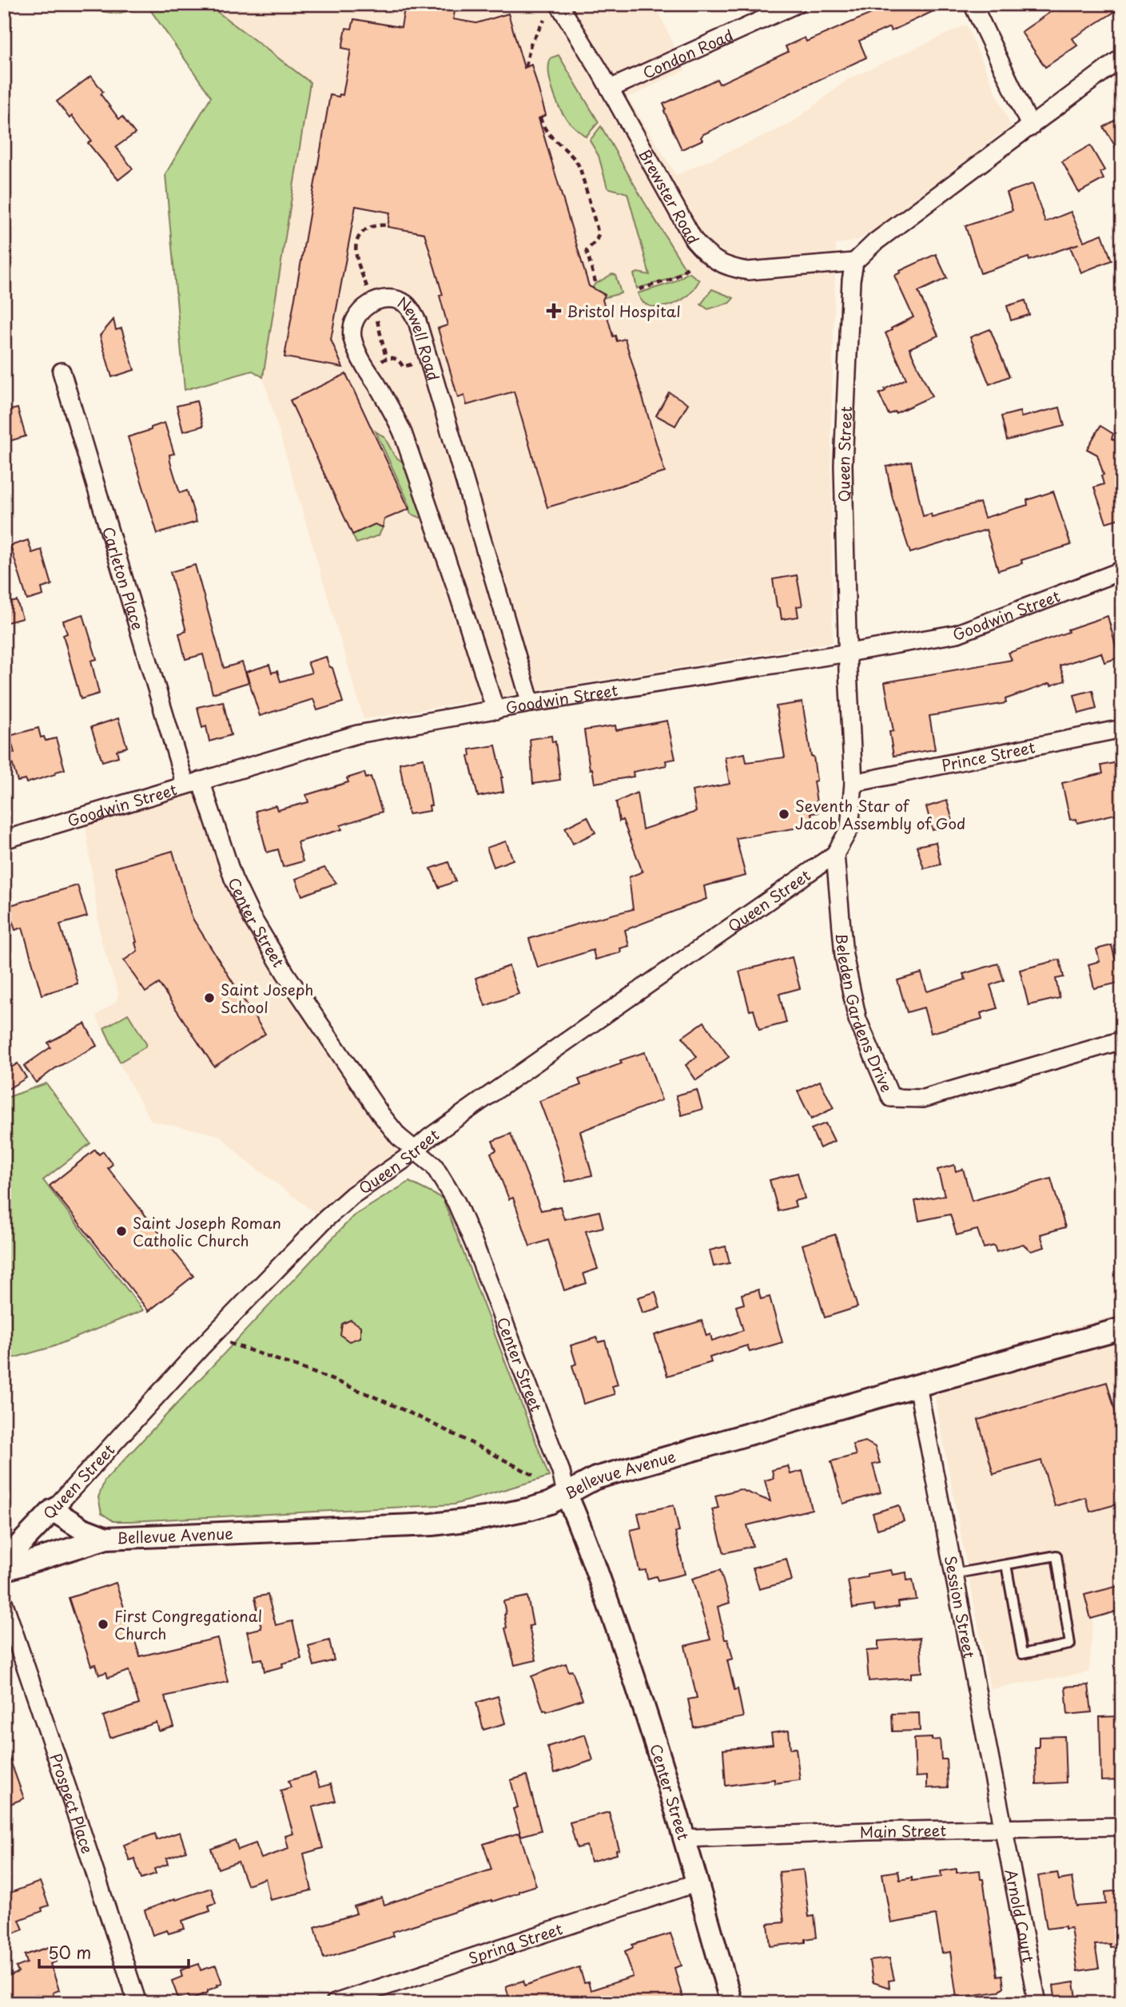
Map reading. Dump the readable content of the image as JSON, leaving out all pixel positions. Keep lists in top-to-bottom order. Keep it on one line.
{"streets":{"street":["Condon Road","Brewster Road","Newell Road","Queen Street","Carleton Place","Goodwin Street","Prince Street","Center Street","Beleden Gardens Drive","Bellevue Avenue","Session Street","Prospect Place","Main Street","Arnold Court","Spring Street"]},"crossings":[["Condon Road","Brewster Road"],["Brewster Road","Queen Street"],["Newell Road","Goodwin Street"],["Queen Street","Goodwin Street"],["Queen Street","Prince Street"],["Queen Street","Center Street"],["Queen Street","Beleden Gardens Drive"],["Queen Street","Bellevue Avenue"],["Carleton Place","Goodwin Street"],["Carleton Place","Center Street"],["Goodwin Street","Center Street"],["Center Street","Bellevue Avenue"],["Center Street","Main Street"],["Center Street","Spring Street"],["Bellevue Avenue","Session Street"],["Session Street","Main Street"],["Session Street","Arnold Court"],["Main Street","Arnold Court"]],"places":{"health":["Bristol Hospital"],"other":["Seventh Star of Jacob Assembly of God","Saint Joseph School","Saint Joseph Roman Catholic Church","First Congregational Church"]},"scale_bar":"50 m"}
